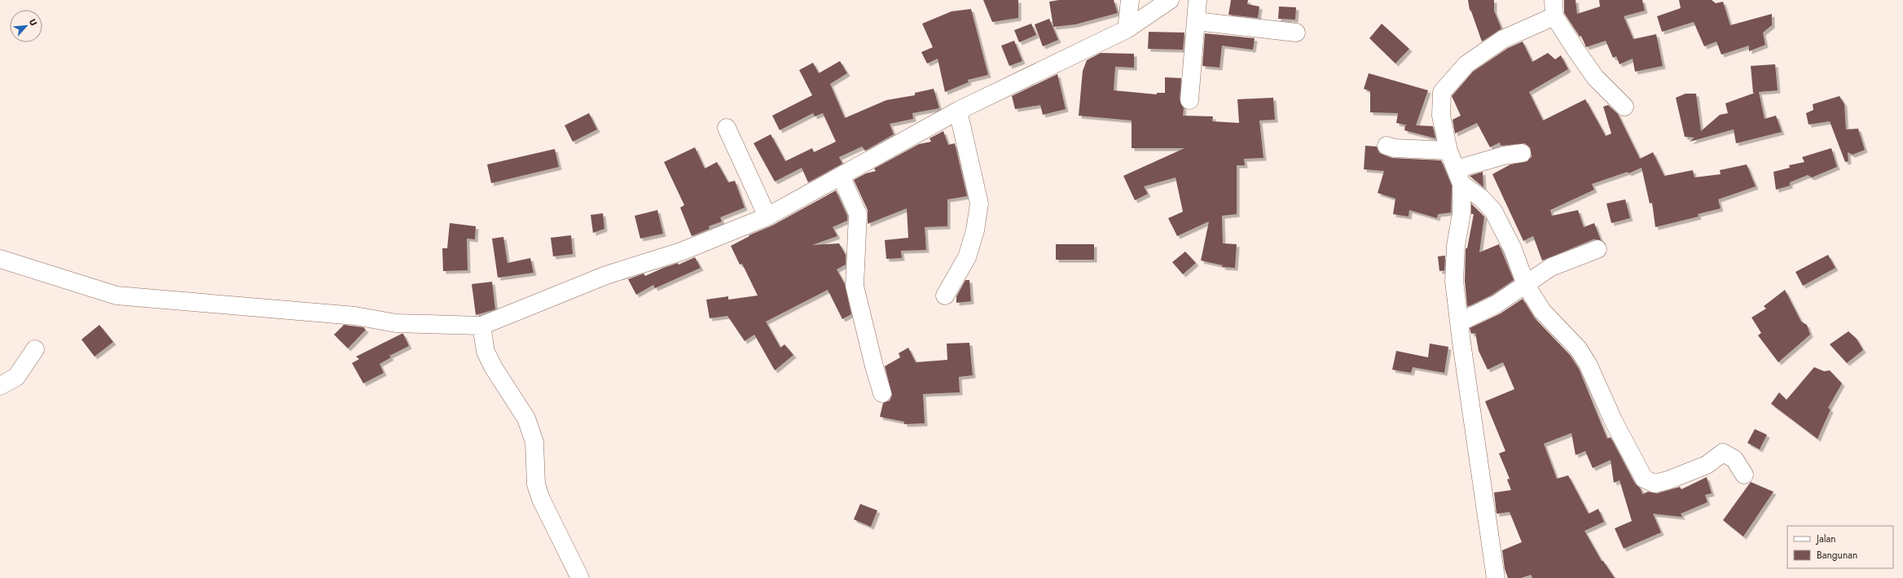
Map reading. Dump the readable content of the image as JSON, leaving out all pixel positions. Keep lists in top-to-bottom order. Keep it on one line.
{"legend":["Jalan","Bangunan"],"north":"top right"}
